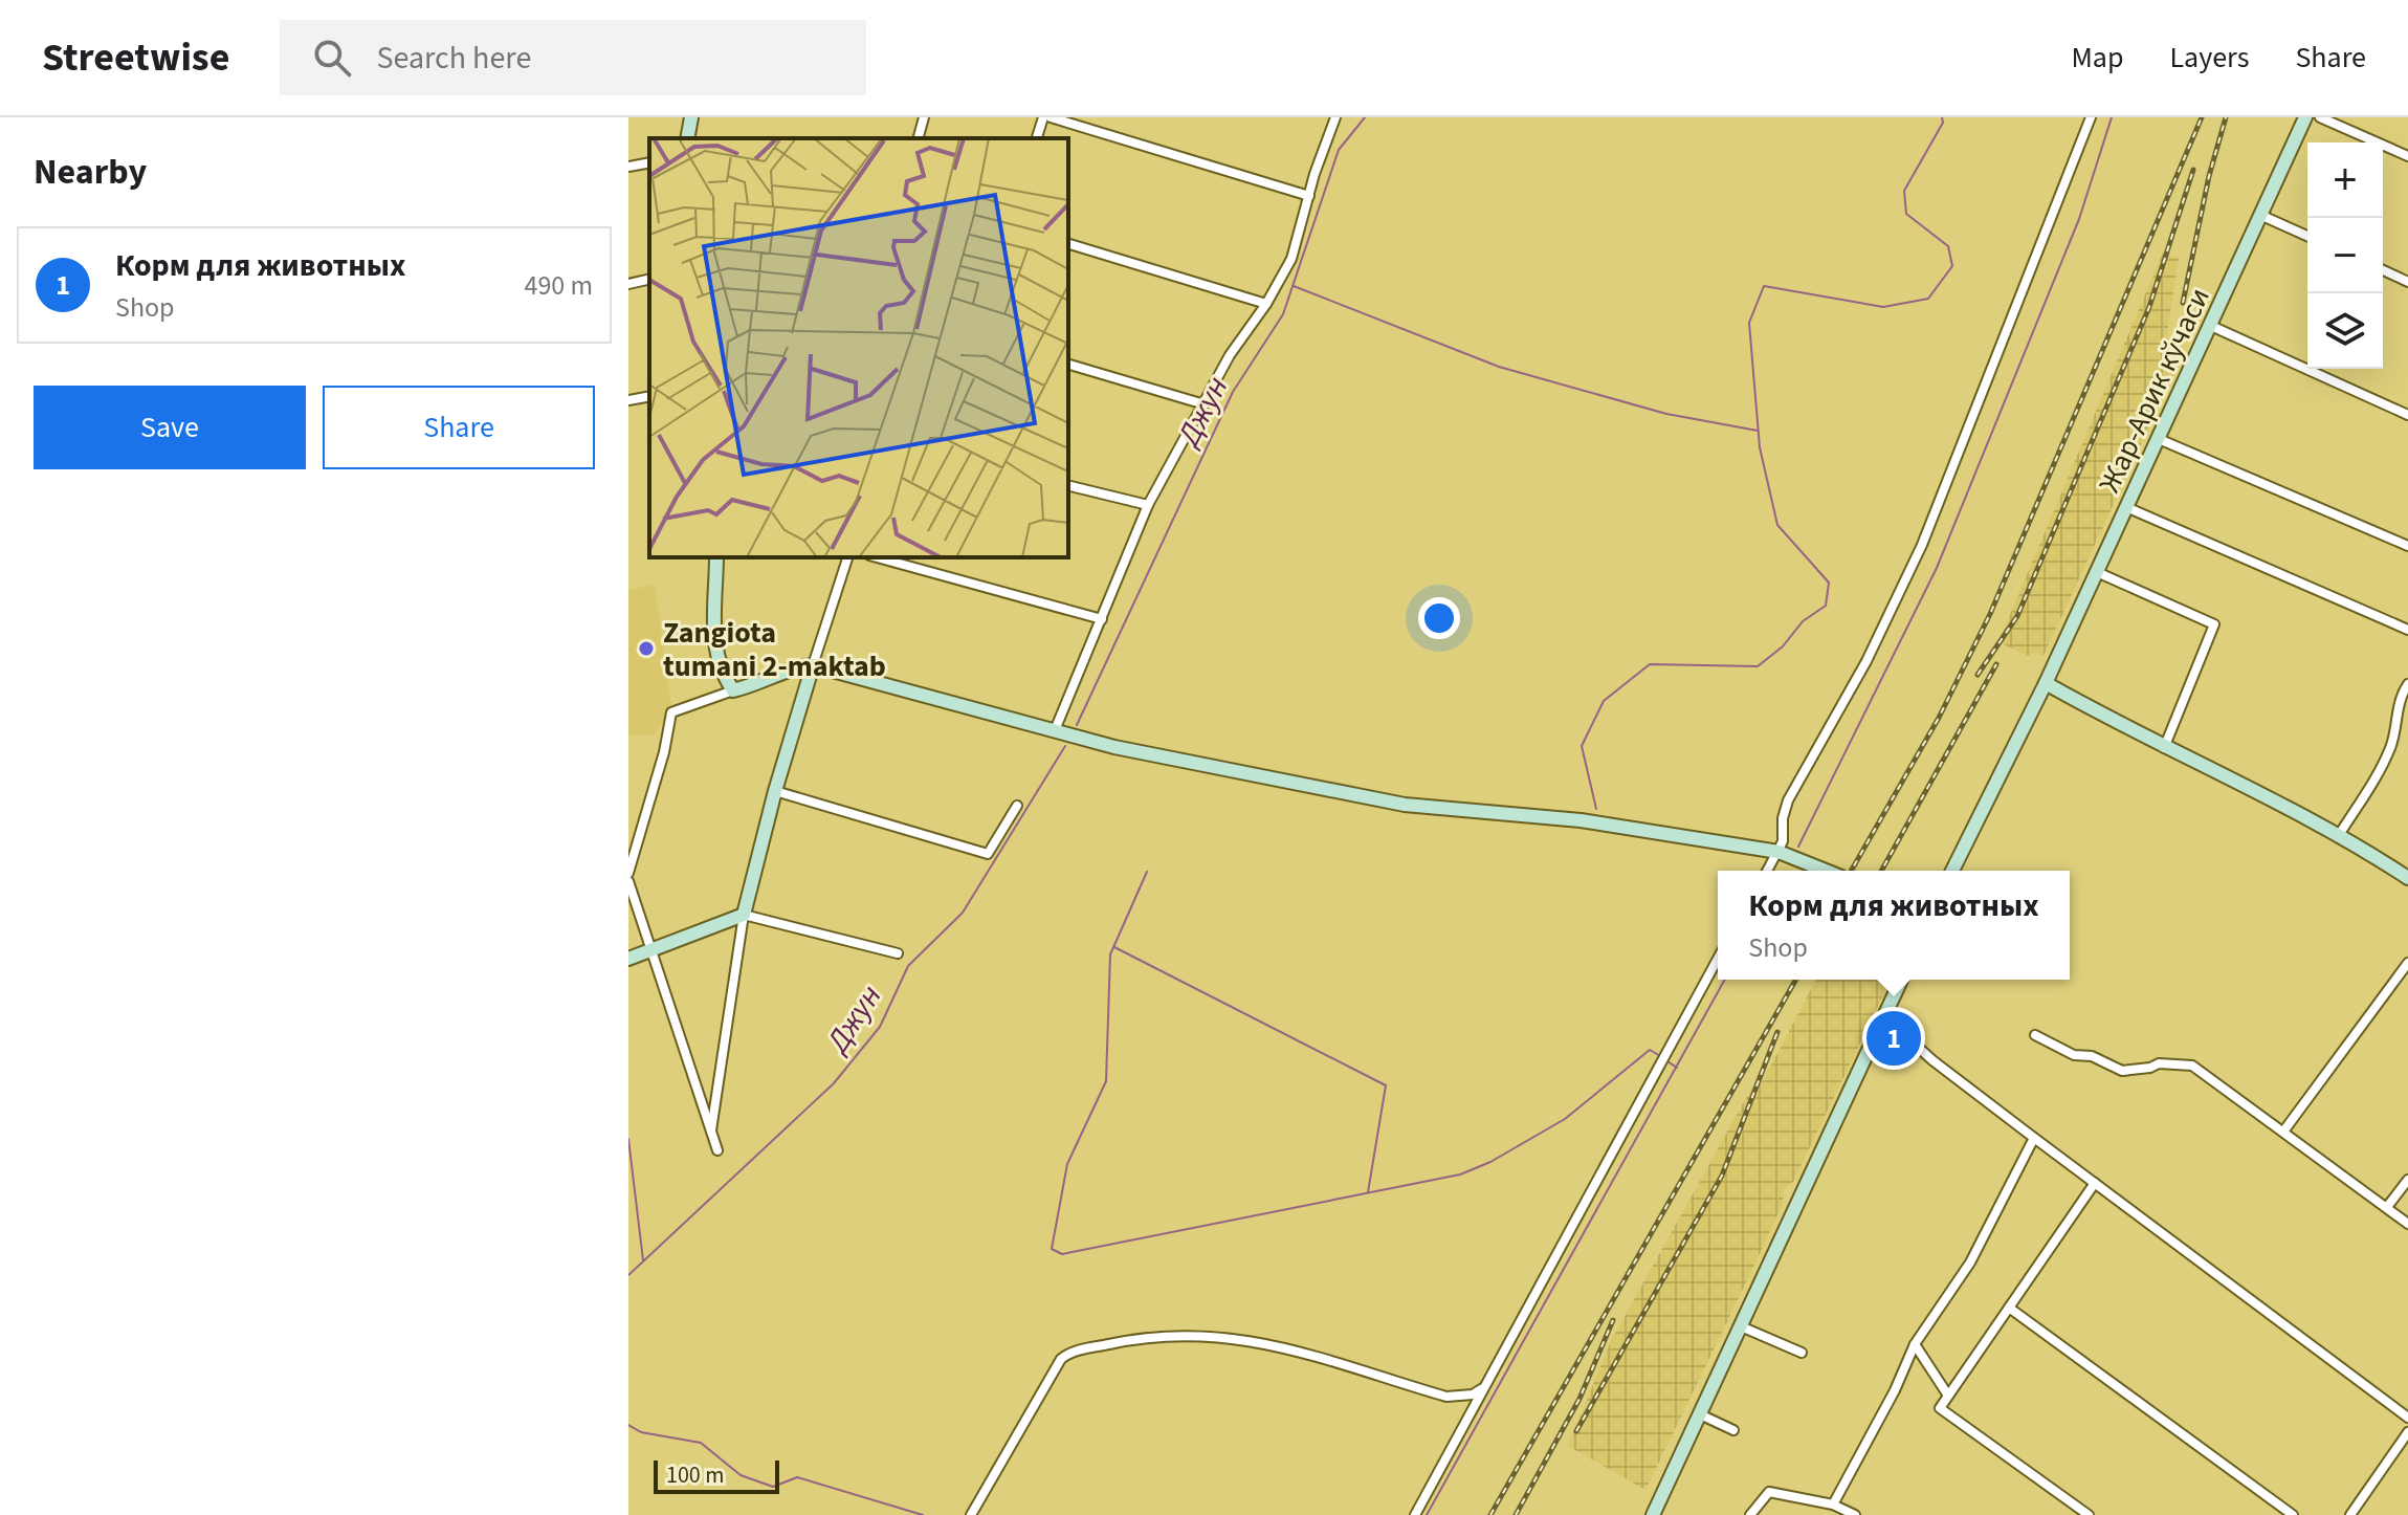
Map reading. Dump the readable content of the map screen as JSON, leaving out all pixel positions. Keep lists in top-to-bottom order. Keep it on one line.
{"streets":{"main road":["Жар-Арик кўчаси"]},"water":["Джун"],"places":["Zangiota tumani 2-maktab"],"scale_bar":"100 m","page":{"header":"Streetwise","search":"Search here","nav":["Map","Layers","Share"],"heading":"Nearby","map_buttons":["+","−"],"list":[{"mark":"1","name":"Корм для животных","note":"Shop","value":"490 m"}],"buttons":["Save","Share"],"popup":["Корм для животных","Shop"],"pins":"1","scale":"100 m"}}
